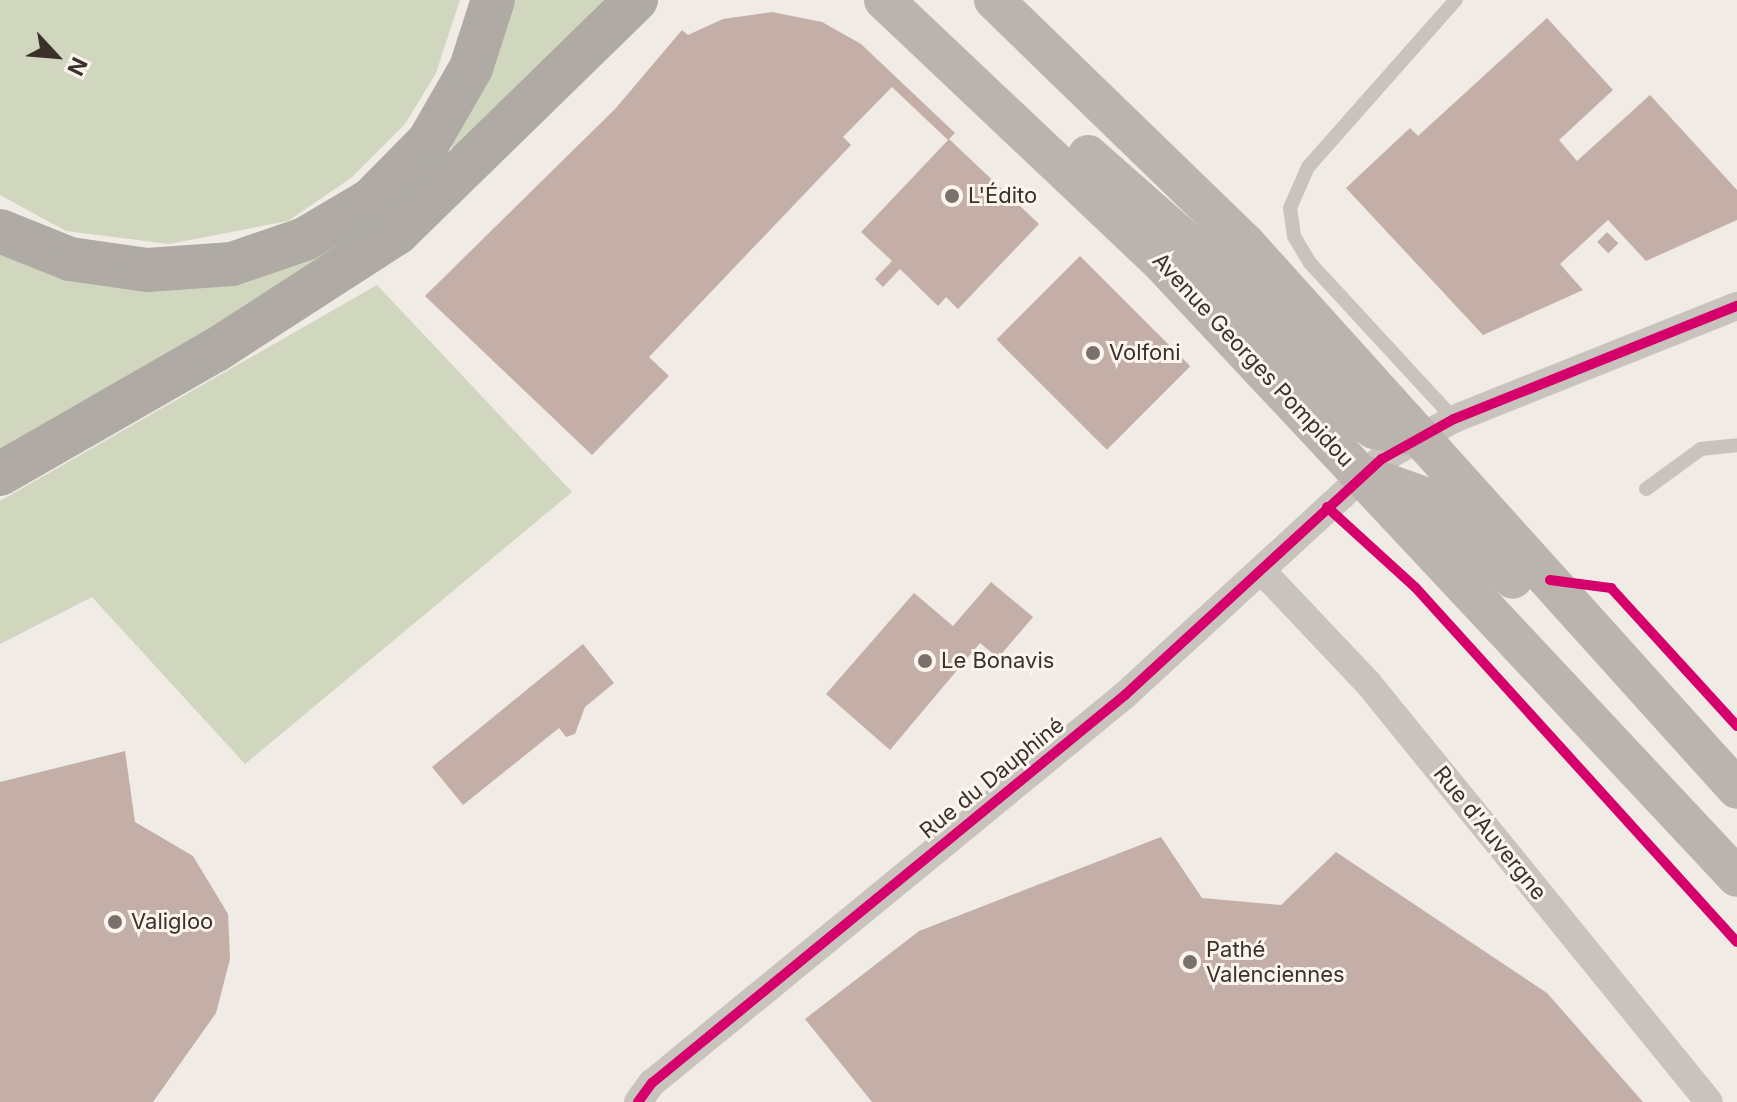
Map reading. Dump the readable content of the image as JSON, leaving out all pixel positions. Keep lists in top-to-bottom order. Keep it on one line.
{"streets":{"main road":["Avenue Georges Pompidou"],"street":["Rue du Dauphiné","Rue d'Auvergne"]},"crossings":[["Avenue Georges Pompidou","Rue du Dauphiné"],["Rue du Dauphiné","Rue d'Auvergne"]],"places":["L'Édito","Volfoni","Le Bonavis","Valigloo","Pathé Valenciennes"],"north":"bottom right"}
